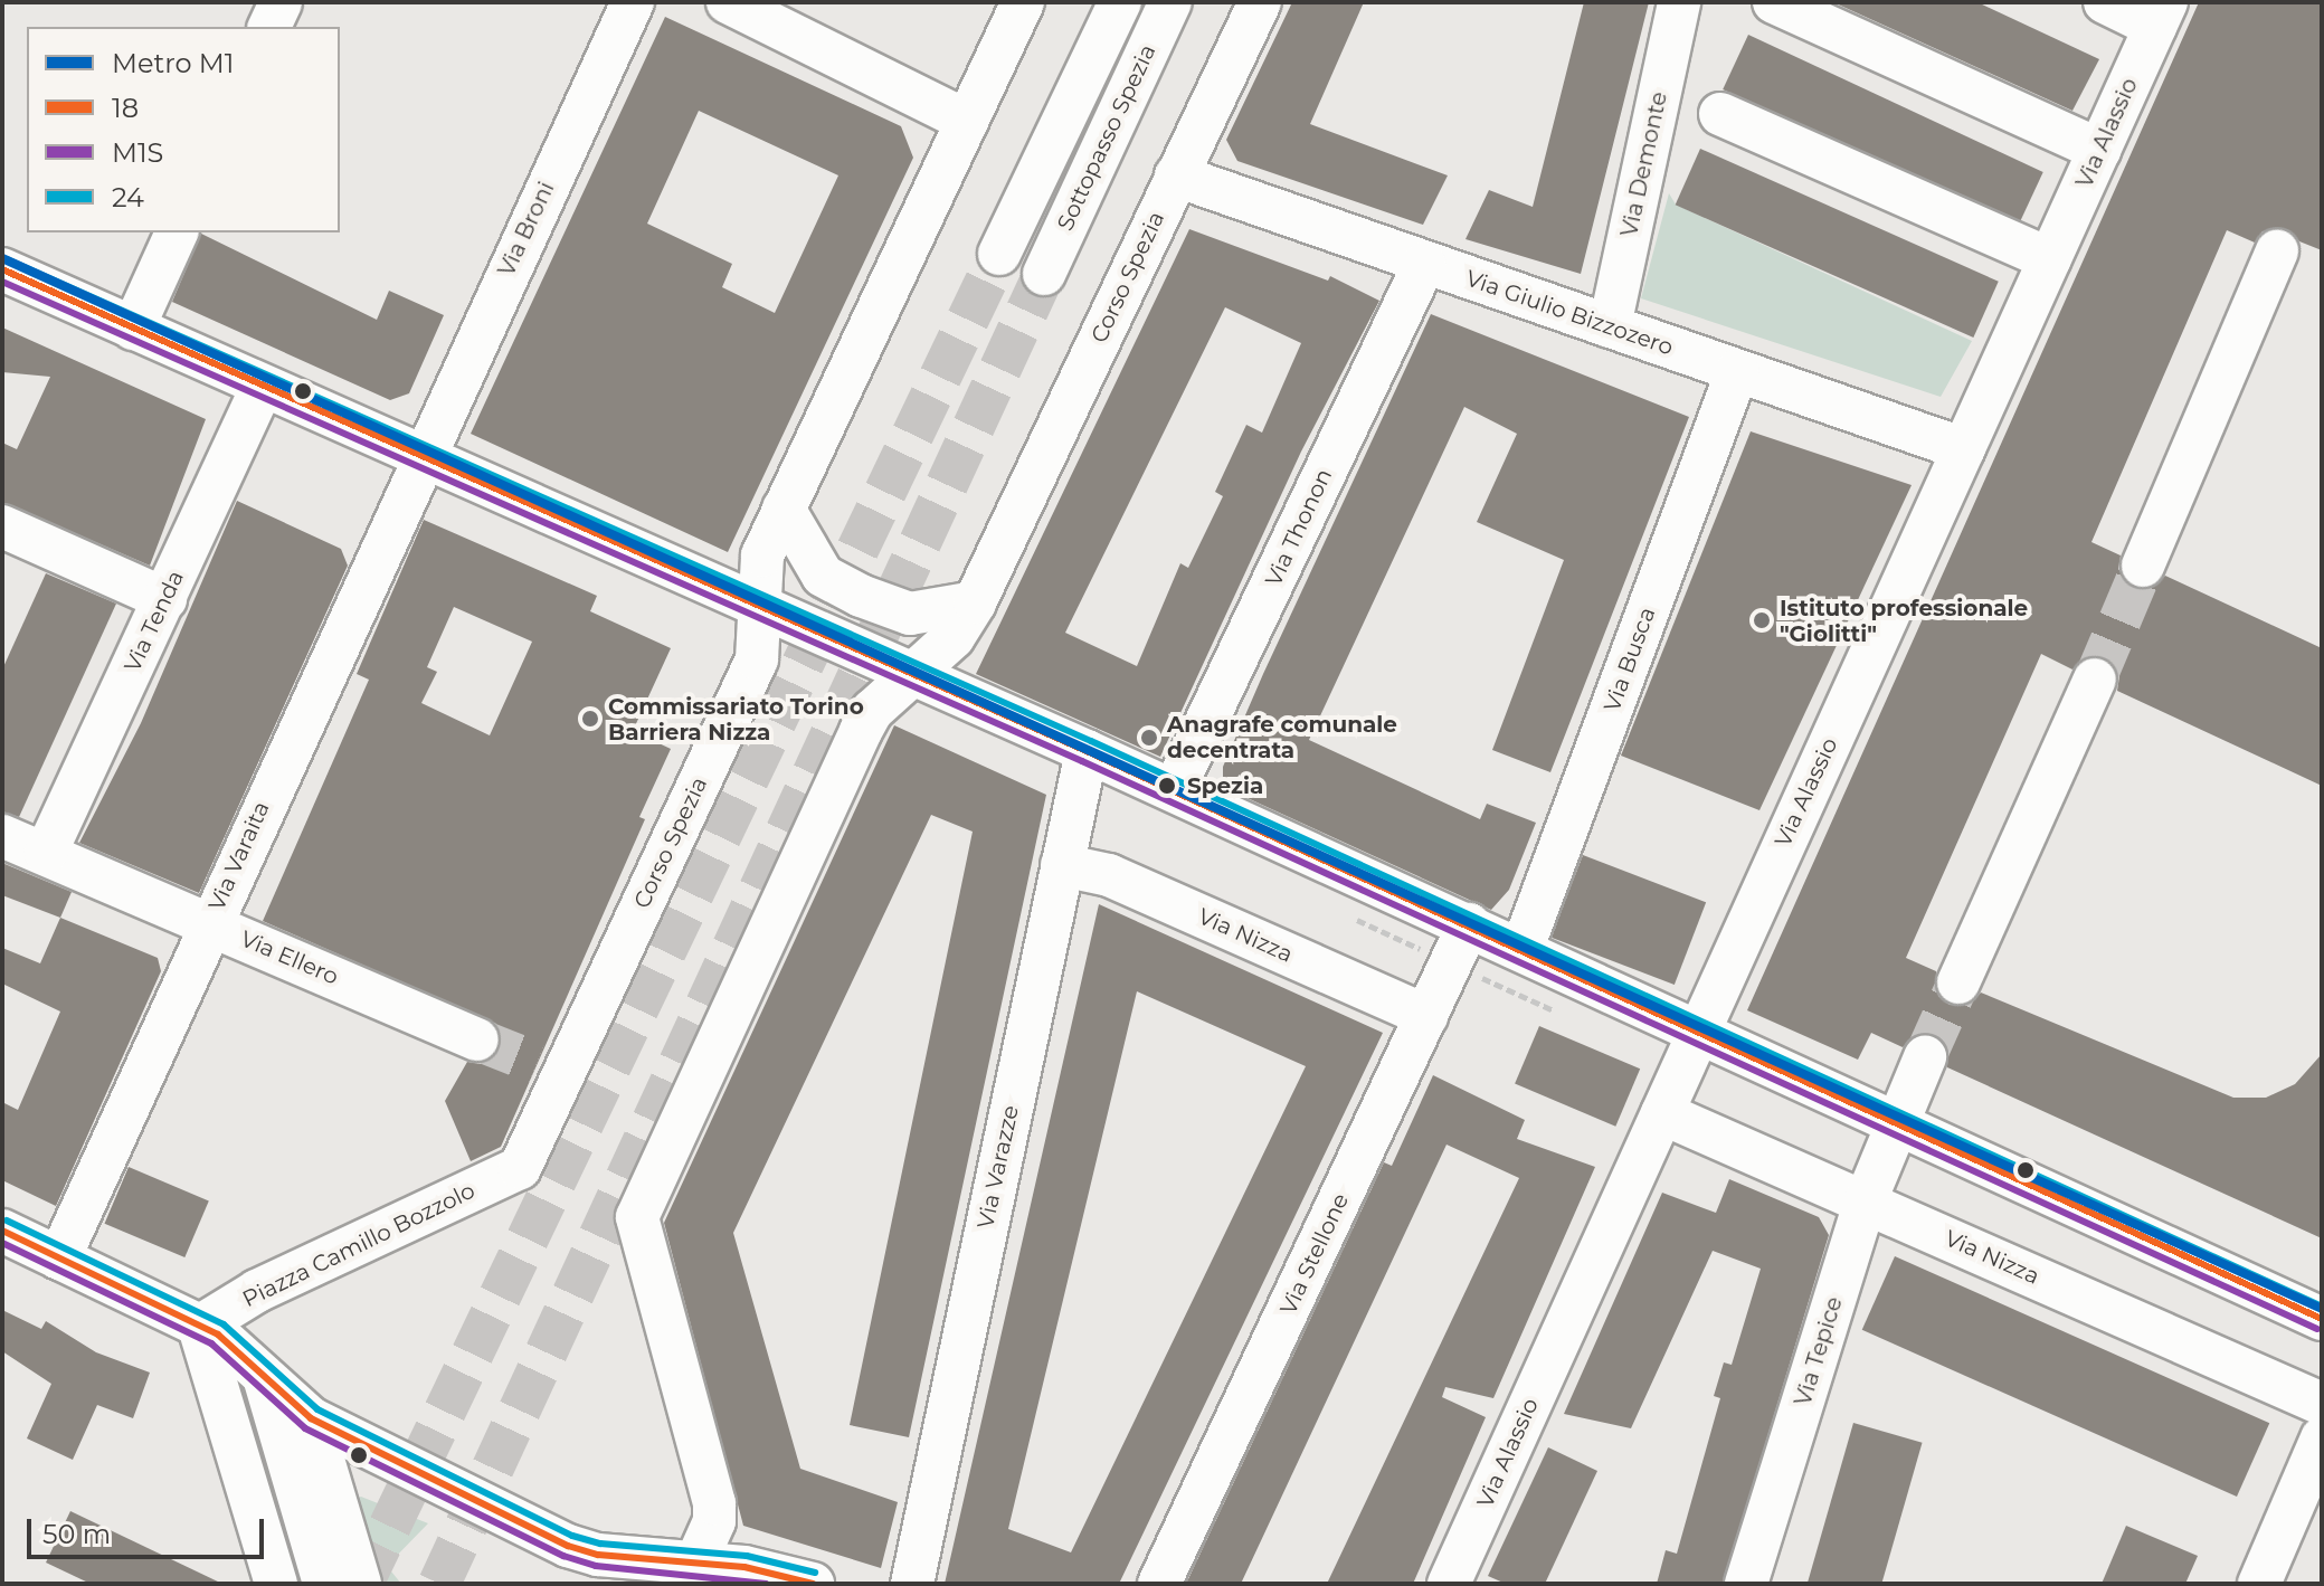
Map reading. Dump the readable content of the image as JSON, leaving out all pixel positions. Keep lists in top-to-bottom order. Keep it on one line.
{"streets":{"street":["Via Alassio","Sottopasso Spezia","Via Demonte","Via Broni","Corso Spezia","Via Giulio Bizzozero","Via Thonon","Via Tenda","Via Busca","Via Varaita","Via Nizza","Via Ellero","Via Varazze","Piazza Camillo Bozzolo","Via Stellone","Via Tepice"]},"crossings":[["Via Alassio","Via Giulio Bizzozero"],["Via Alassio","Via Nizza"],["Via Demonte","Via Giulio Bizzozero"],["Via Broni","Via Varaita"],["Corso Spezia","Via Giulio Bizzozero"],["Corso Spezia","Piazza Camillo Bozzolo"],["Via Giulio Bizzozero","Via Thonon"],["Via Giulio Bizzozero","Via Busca"],["Via Tenda","Via Ellero"],["Via Varaita","Via Ellero"],["Via Nizza","Via Varazze"],["Via Nizza","Via Stellone"],["Via Nizza","Via Tepice"]],"places":["Istituto professionale \"Giolitti\"","Commissariato Torino Barriera Nizza","Anagrafe comunale decentrata","Spezia"],"lines":["metro line M1","transit line 24","transit line 18","transit line M1S"],"legend":["Metro M1","18","M1S","24"],"scale_bar":"50 m"}
